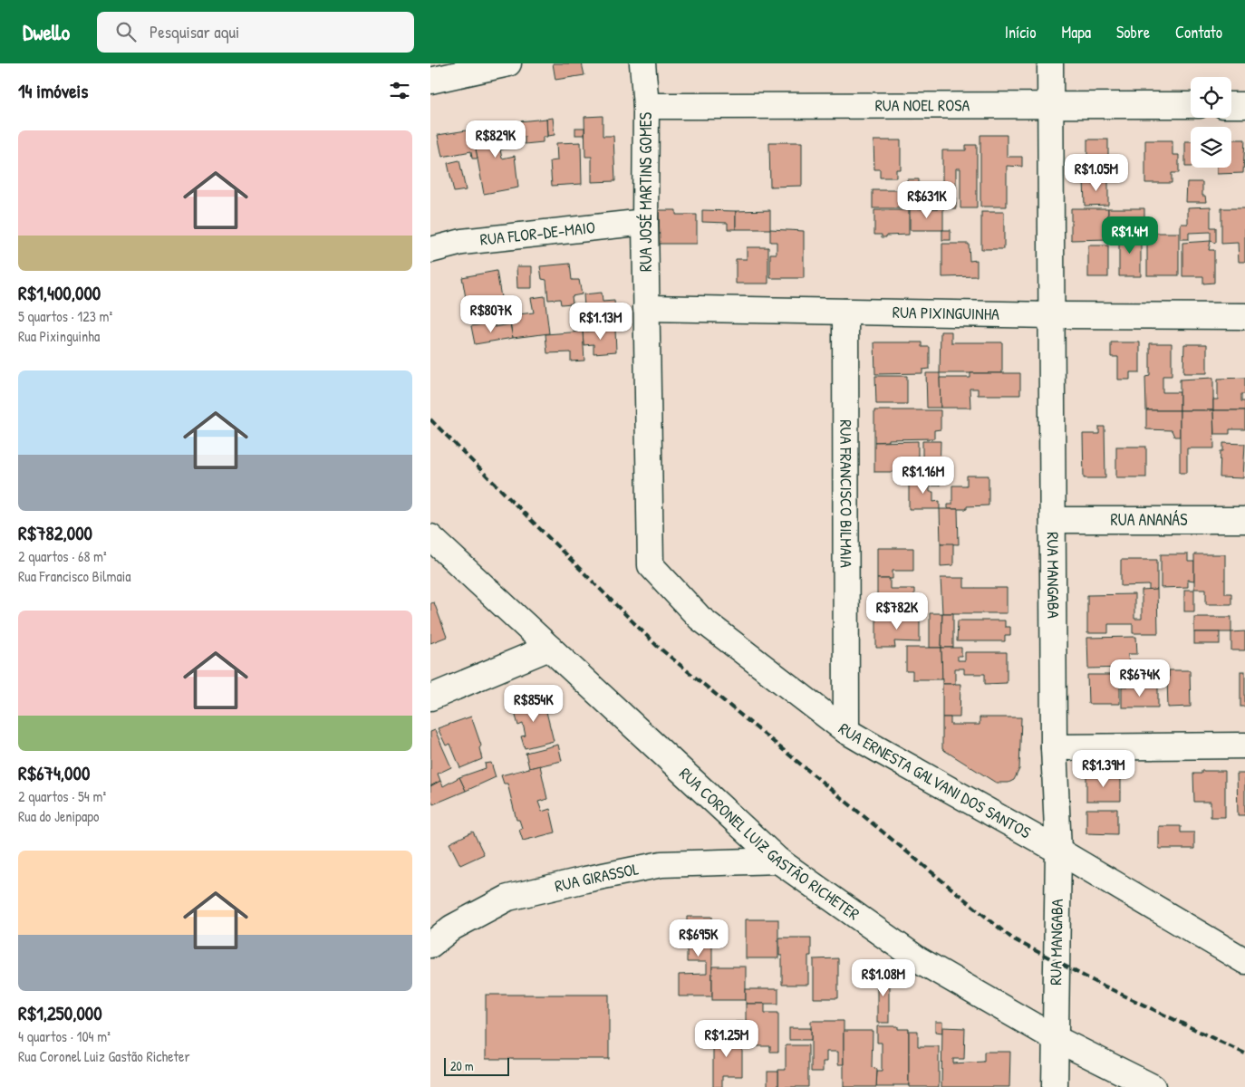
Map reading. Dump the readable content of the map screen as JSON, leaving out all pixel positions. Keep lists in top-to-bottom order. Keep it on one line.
{"streets":{"street":["RUA NOEL ROSA","RUA JOSÉ MARTINS GOMES","RUA FLOR-DE-MAIO","RUA PIXINGUINHA","RUA FRANCISCO BILMAIA","RUA ANANÁS","RUA MANGABA","RUA ERNESTA GALVANI DOS SANTOS","RUA CORONEL LUIZ GASTÃO RICHETER","RUA GIRASSOL"]},"crossings":[["RUA NOEL ROSA","RUA JOSÉ MARTINS GOMES"],["RUA NOEL ROSA","RUA MANGABA"],["RUA JOSÉ MARTINS GOMES","RUA FLOR-DE-MAIO"],["RUA JOSÉ MARTINS GOMES","RUA PIXINGUINHA"],["RUA JOSÉ MARTINS GOMES","RUA ERNESTA GALVANI DOS SANTOS"],["RUA PIXINGUINHA","RUA FRANCISCO BILMAIA"],["RUA PIXINGUINHA","RUA MANGABA"],["RUA FRANCISCO BILMAIA","RUA ERNESTA GALVANI DOS SANTOS"],["RUA ANANÁS","RUA MANGABA"],["RUA MANGABA","RUA ERNESTA GALVANI DOS SANTOS"],["RUA MANGABA","RUA CORONEL LUIZ GASTÃO RICHETER"],["RUA CORONEL LUIZ GASTÃO RICHETER","RUA GIRASSOL"]],"scale_bar":"20 m","page":{"header":"Dwello","search":"Pesquisar aqui","nav":["Início","Mapa","Sobre","Contato"],"heading":"14 imóveis","list":[{"name":"R$1,400,000","note":"5 quartos · 123 m² · Rua Pixinguinha"},{"name":"R$782,000","note":"2 quartos · 68 m² · Rua Francisco Bilmaia"},{"name":"R$674,000","note":"2 quartos · 54 m² · Rua do Jenipapo"},{"name":"R$1,250,000","note":"4 quartos · 104 m² · Rua Coronel Luiz Gastão Richeter"}],"price":["R$829K","R$1.05M","R$631K","R$1.4M","R$807K","R$1.13M","R$1.16M","R$782K","R$674K","R$854K","R$1.39M","R$695K","R$1.08M","R$1.25M"],"scale":"20 m"}}
